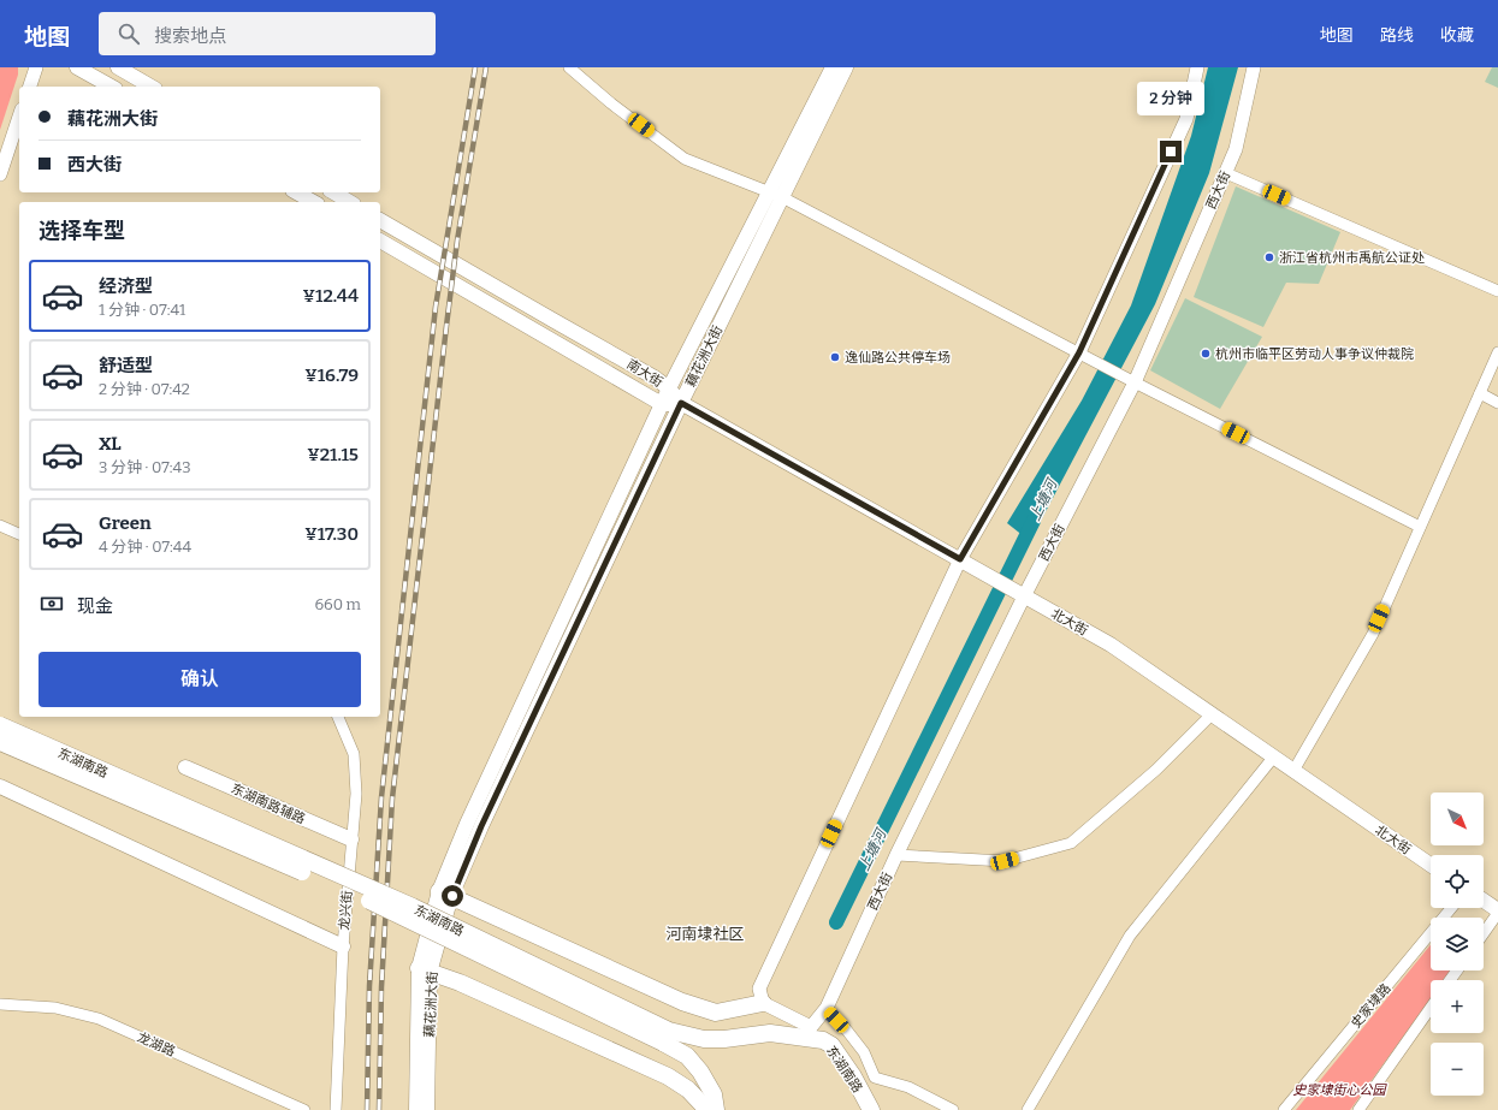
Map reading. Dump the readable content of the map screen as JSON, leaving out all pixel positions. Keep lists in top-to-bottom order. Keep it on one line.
{"streets":{"main road":["藕花洲大街","南大街","北大街","东湖南路","东湖南路辅路"],"street":["西大街","龙兴街","史家埭路","龙湖路"]},"crossings":[["西大街","北大街"],["西大街","东湖南路"],["藕花洲大街","南大街"],["藕花洲大街","北大街"],["南大街","北大街"],["东湖南路辅路","龙兴街"]],"districts":["河南埭社区"],"water":["上塘河"],"parks":["史家埭街心公园"],"places":["浙江省杭州市禹航公证处","杭州市临平区劳动人事争议仲裁院","逸仙路公共停车场"],"north":"bottom right","page":{"header":"地图","search":"搜索地点","nav":["地图","路线","收藏"],"bubble":"2 分钟","banner":["藕花洲大街","西大街"],"heading":"选择车型","list":[{"name":"经济型","note":"1 分钟 · 07:41","value":"¥12.44"},{"name":"舒适型","note":"2 分钟 · 07:42","value":"¥16.79"},{"name":"XL","note":"3 分钟 · 07:43","value":"¥21.15"},{"name":"Green","note":"4 分钟 · 07:44","value":"¥17.30"}],"pay":["现金","660 m"],"buttons":"确认","map_buttons":["+","−"]}}
